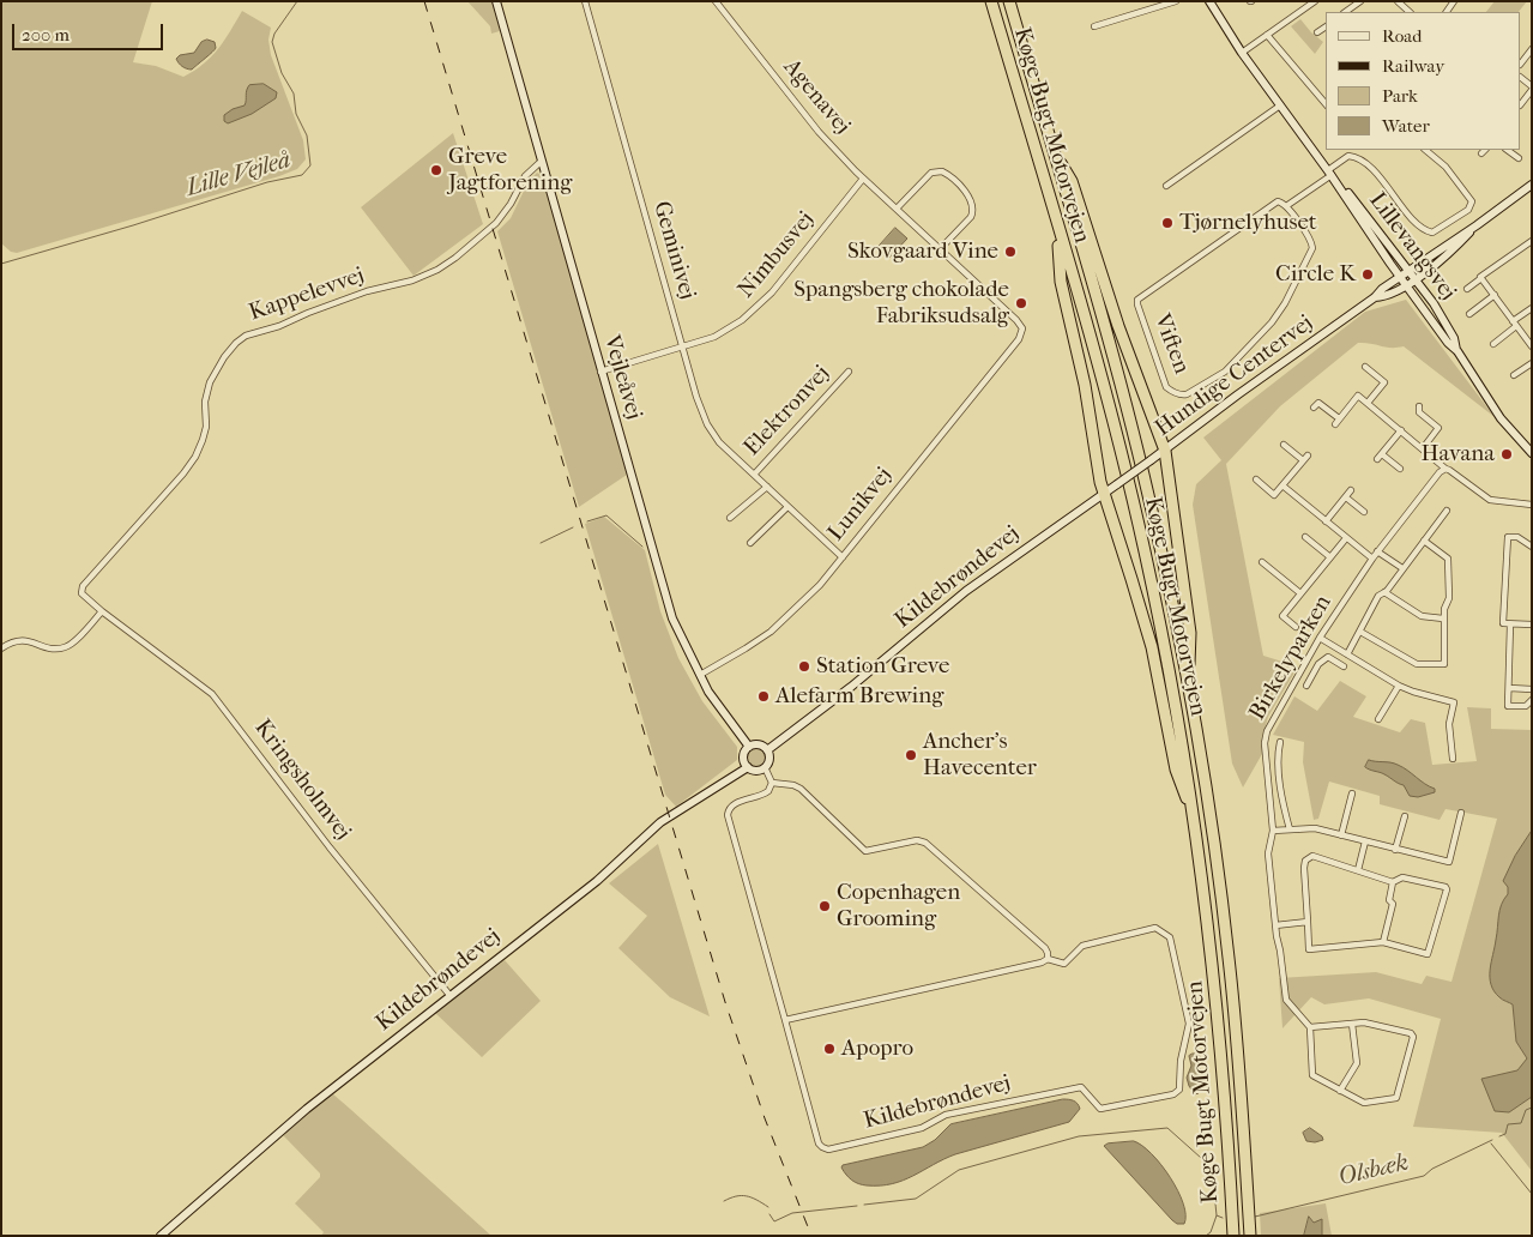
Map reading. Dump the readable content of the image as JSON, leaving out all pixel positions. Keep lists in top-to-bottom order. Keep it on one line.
{"streets":{"highway":["Køge Bugt Motorvejen"],"street":["Agenavej","Lillevangsvej","Geminivej","Nimbusvej","Kappelevvej","Viften","Hundige Centervej","Vejleåvej","Elektronvej","Lunikvej","Kildebrøndevej","Birkelyparken","Kringsholmvej"]},"crossings":[["Agenavej","Nimbusvej"],["Agenavej","Lunikvej"],["Lillevangsvej","Viften"],["Lillevangsvej","Hundige Centervej"],["Geminivej","Nimbusvej"],["Geminivej","Elektronvej"],["Geminivej","Lunikvej"],["Nimbusvej","Vejleåvej"],["Kappelevvej","Vejleåvej"],["Kappelevvej","Kringsholmvej"],["Hundige Centervej","Kildebrøndevej"],["Vejleåvej","Lunikvej"],["Vejleåvej","Kildebrøndevej"],["Kildebrøndevej","Kringsholmvej"]],"water":["Lille Vejleå","Olsbæk"],"places":["Greve Jagtforening","Tjørnelyhuset","Skovgaard Vine","Circle K","Spangsberg chokolade Fabriksudsalg","Havana","Station Greve","Alefarm Brewing","Ancher's Havecenter","Copenhagen Grooming","Apopro"],"legend":["Road","Railway","Park","Water"],"scale_bar":"200 m"}
